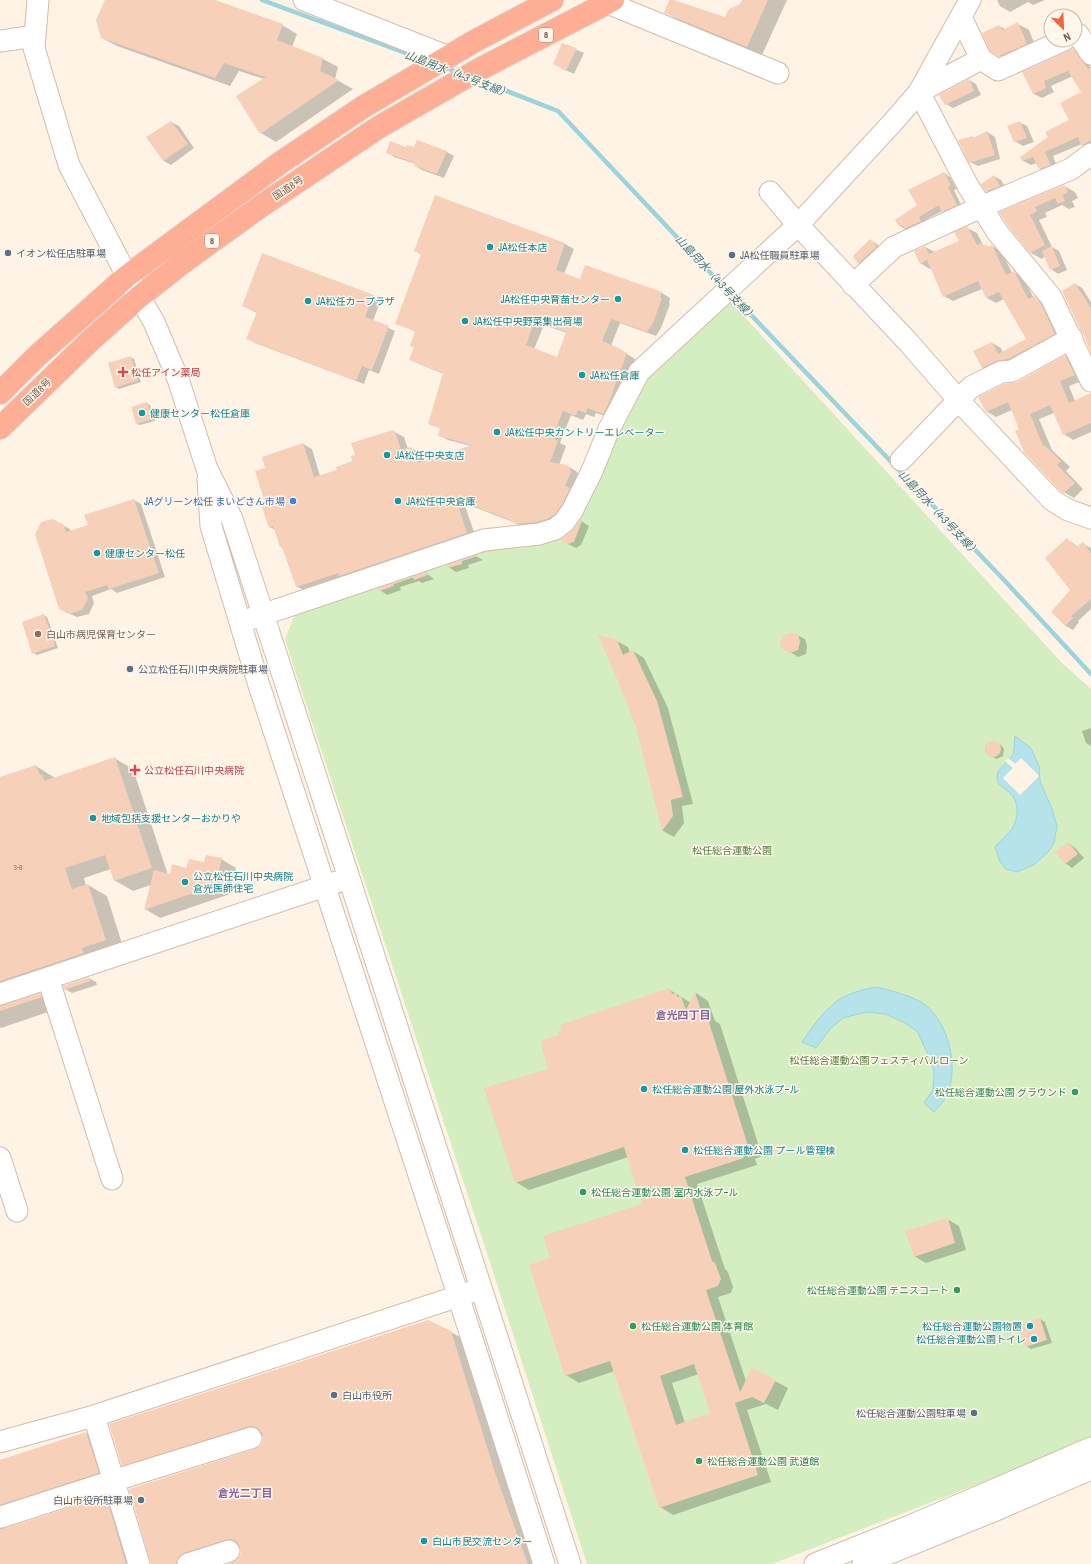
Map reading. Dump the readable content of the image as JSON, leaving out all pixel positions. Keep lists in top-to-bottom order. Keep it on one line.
{"streets":{"highway":["8","国道8号"]},"districts":["倉光四丁目","倉光二丁目"],"water":["山島用水（4-3号支線）"],"parks":["松任総合運動公園","松任総合運動公園フェスティバルローン"],"places":{"other":["JA松任本店","イオン松任店駐車場","JA松任職員駐車場","JA松任中央育苗センター","JA松任カープラザ","JA松任中央野菜集出荷場","JA松任倉庫","健康センター松任倉庫","JA松任中央カントリーエレベーター","JA松任中央支店","JAグリーン松任 まいどさん市場","JA松任中央倉庫","健康センター松任","白山市病児保育センター","公立松任石川中央病院駐車場","地域包括支援センターおかりや","公立松任石川中央病院 倉光医師住宅","松任総合運動公園 屋外水泳プｰル","松任総合運動公園 グラウンド","松任総合運動公園 プール管理棟","松任総合運動公園 室内水泳プｰル","松任総合運動公園 テニスコート","松任総合運動公園 体育館","松任総合運動公園物置","松任総合運動公園トイレ","白山市役所","松任総合運動公園駐車場","松任総合運動公園 武道館","白山市役所駐車場","白山市民交流センター"],"health":["松任アイン薬局","公立松任石川中央病院"]},"house_numbers":["3-8"],"north":"bottom right"}
